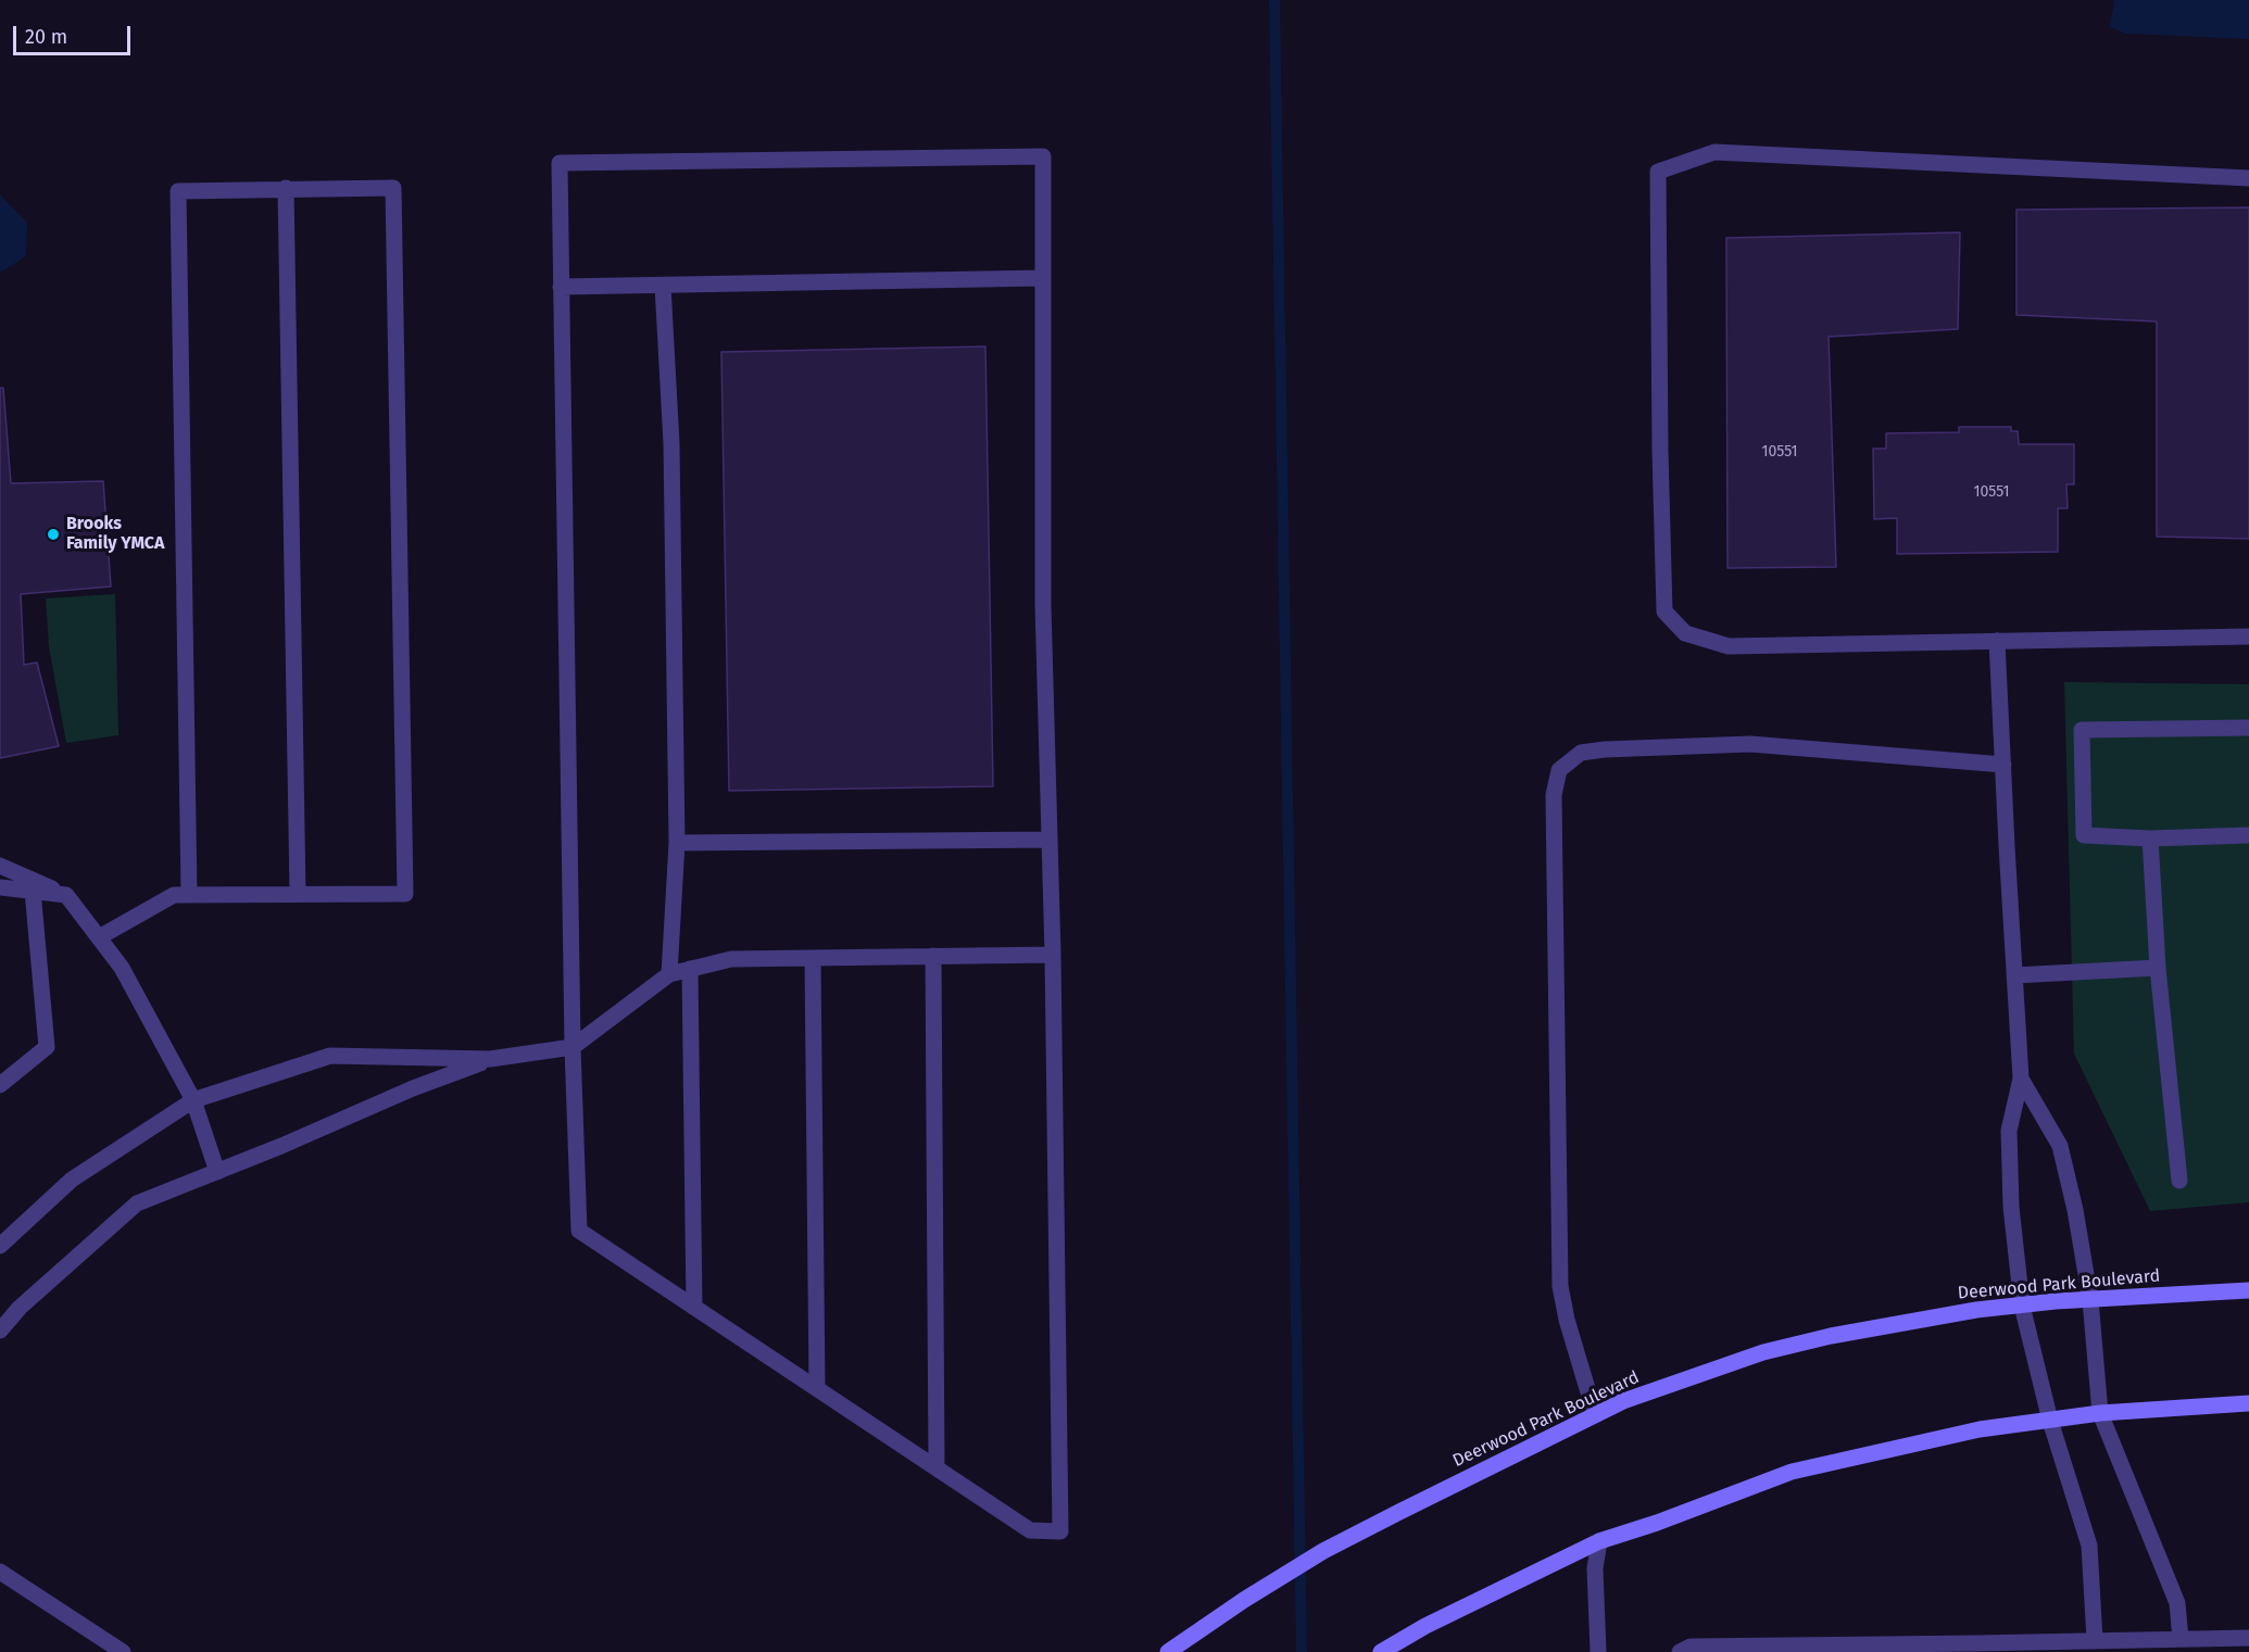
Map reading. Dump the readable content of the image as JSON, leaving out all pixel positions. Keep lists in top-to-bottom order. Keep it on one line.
{"streets":{"main road":["Deerwood Park Boulevard"]},"places":["Brooks Family YMCA"],"house_numbers":["10551","10551"],"scale_bar":"20 m"}
